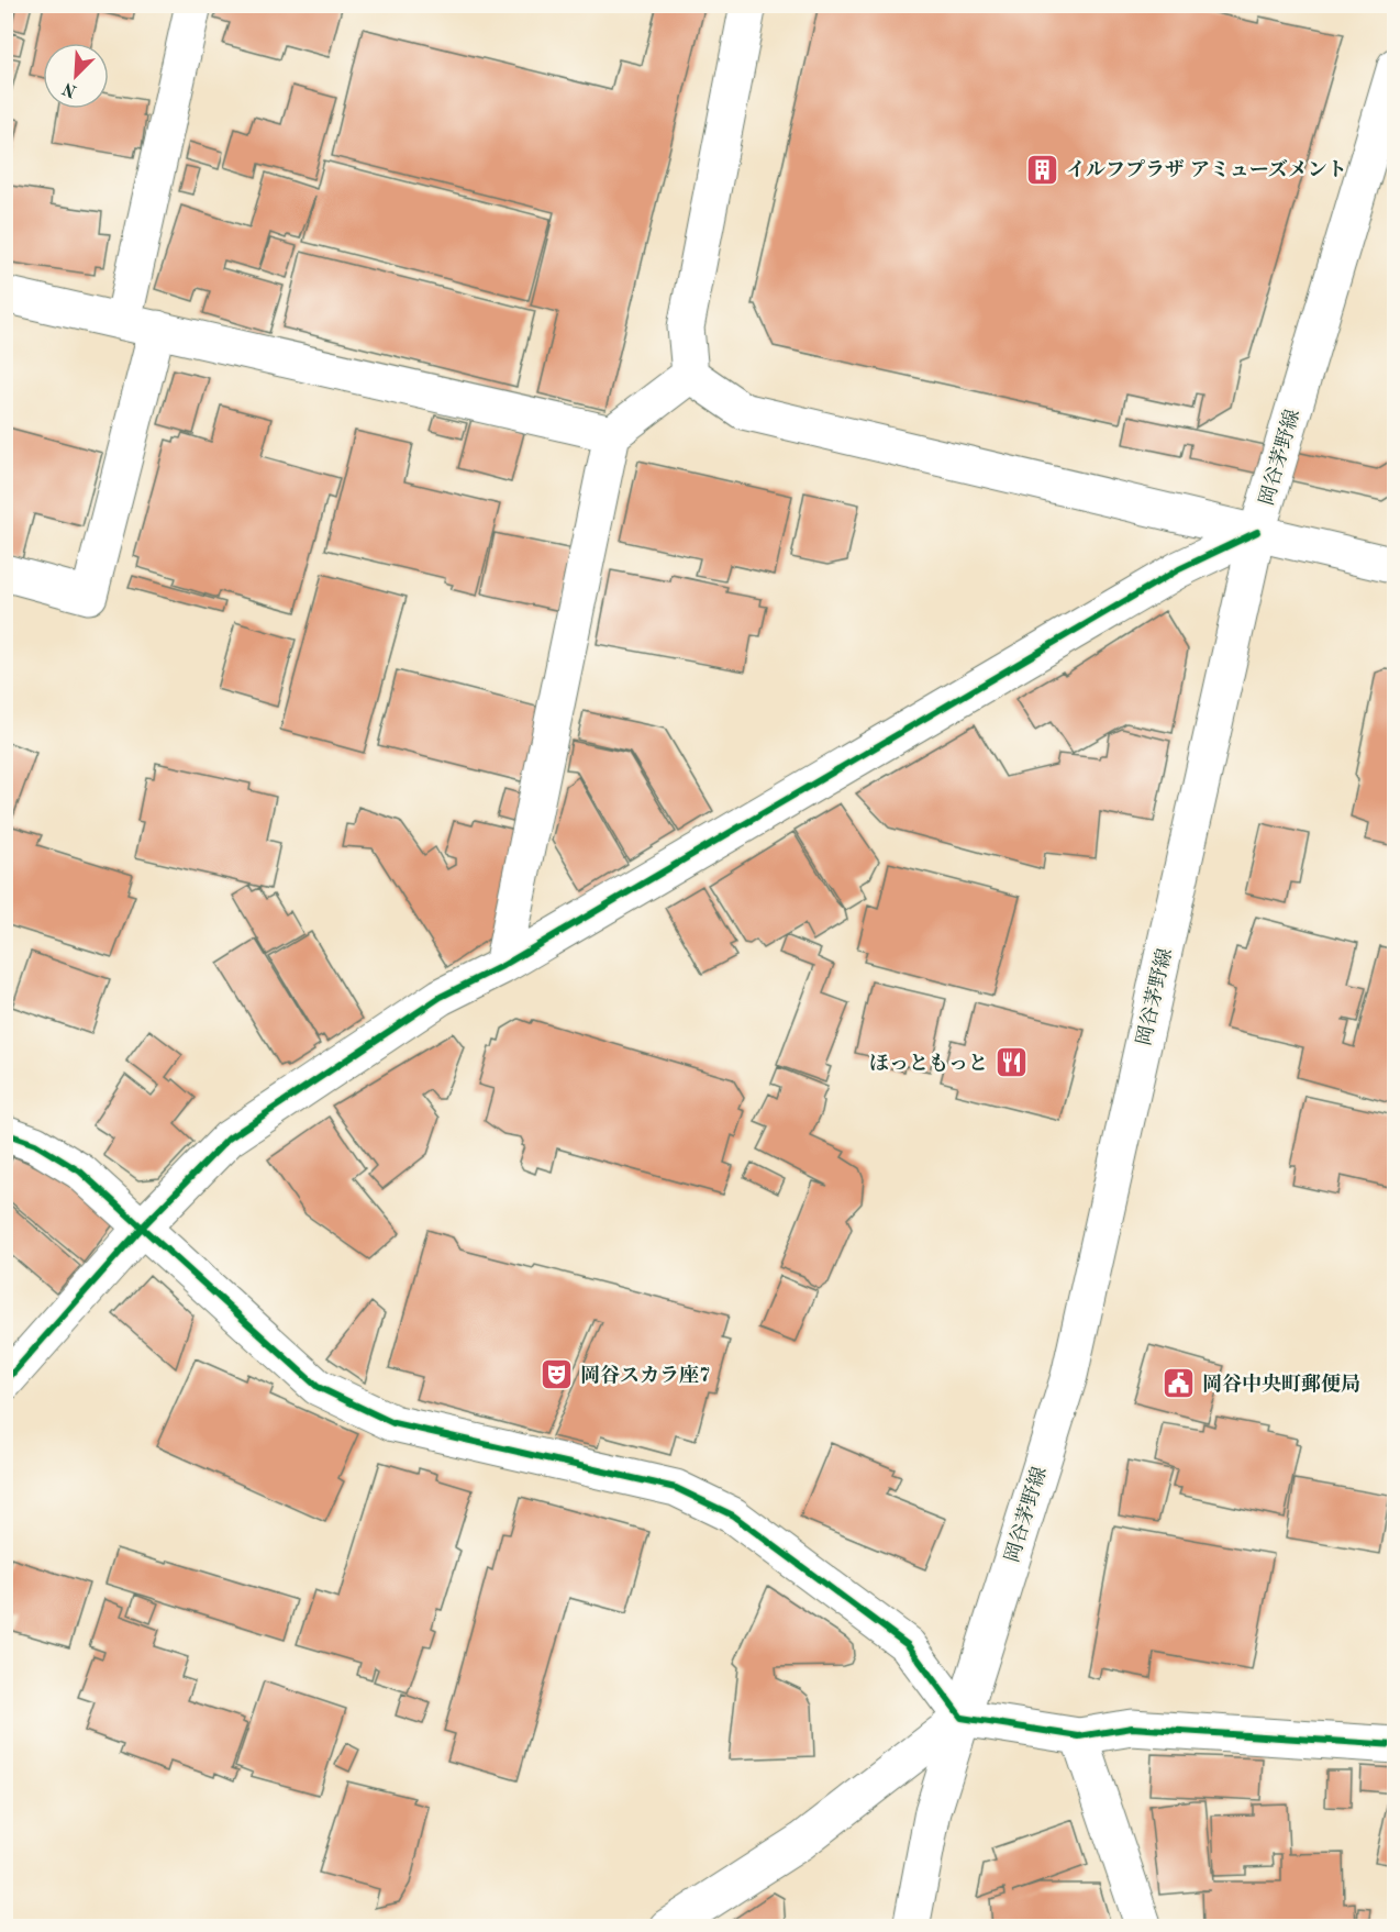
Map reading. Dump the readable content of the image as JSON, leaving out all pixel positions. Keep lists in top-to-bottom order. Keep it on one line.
{"streets":{"street":["岡谷茅野線"]},"places":{"building":["イルフプラザ アミューズメント"],"restaurant":["ほっともっと"],"theatre":["岡谷スカラ座7"],"public building":["岡谷中央町郵便局"]},"north":"bottom left"}
